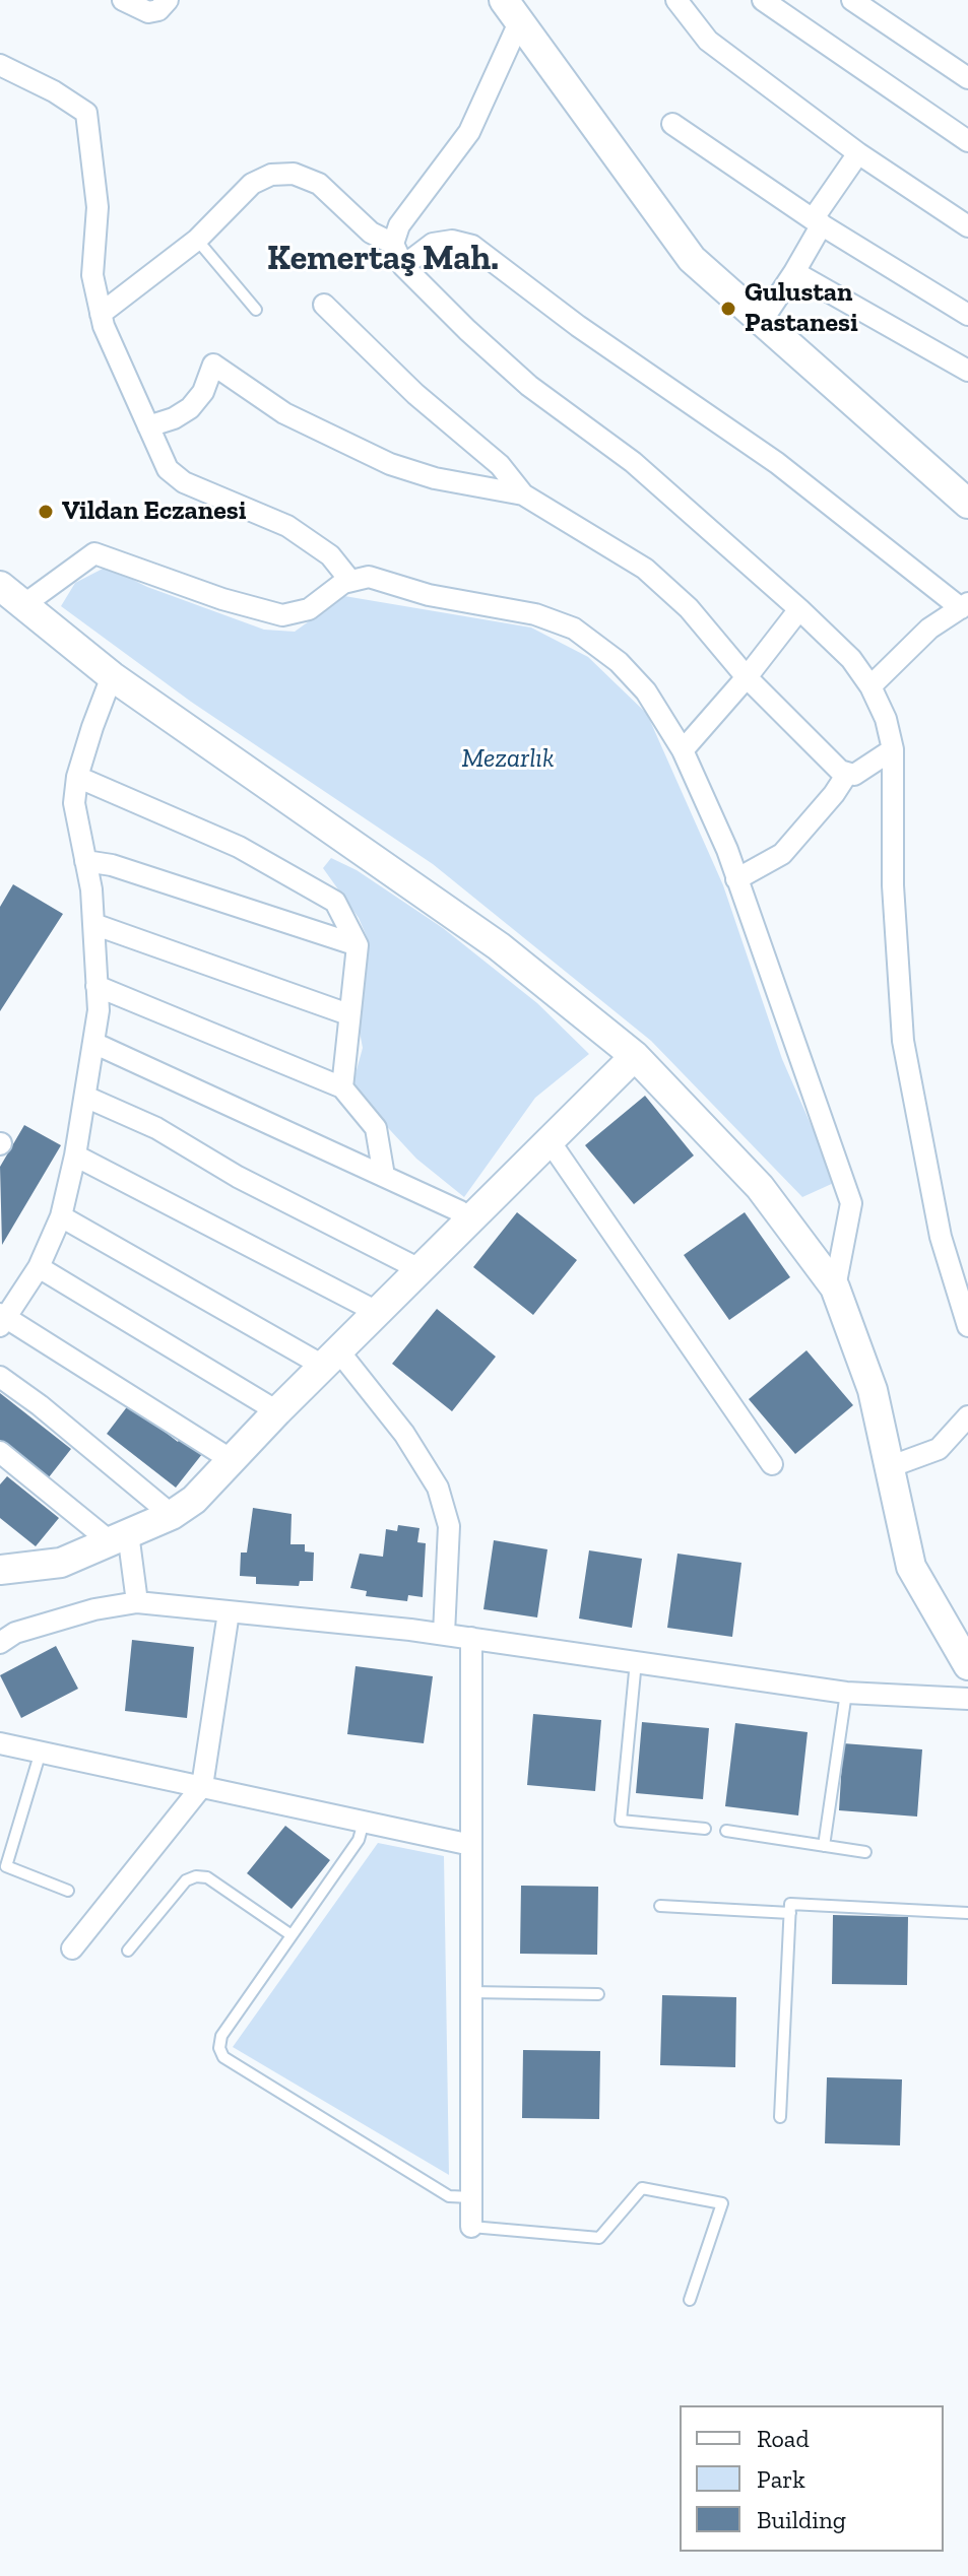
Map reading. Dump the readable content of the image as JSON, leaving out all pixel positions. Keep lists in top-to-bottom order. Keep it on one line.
{"districts":["Kemertaş Mah."],"parks":["Mezarlık"],"places":["Gulustan Pastanesi","Vildan Eczanesi"],"legend":["Road","Park","Building"]}
